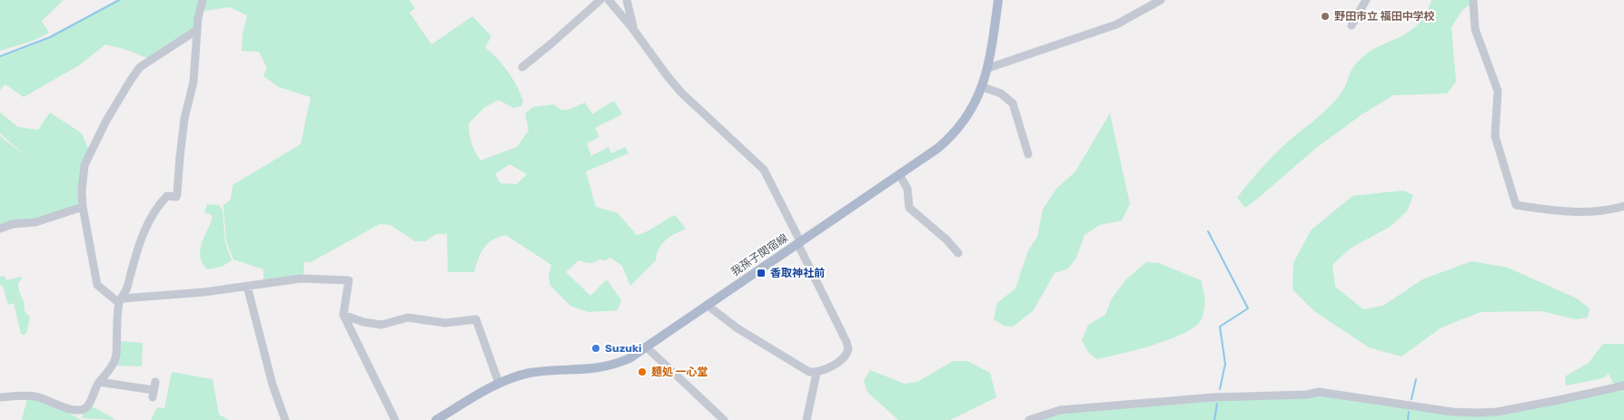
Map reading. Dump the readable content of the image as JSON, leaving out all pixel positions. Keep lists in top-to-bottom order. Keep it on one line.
{"streets":{"main road":["我孫子関宿線"]},"places":{"other":["野田市立 福田中学校","Suzuki","麺処 一心堂"],"transit":["香取神社前"]}}
